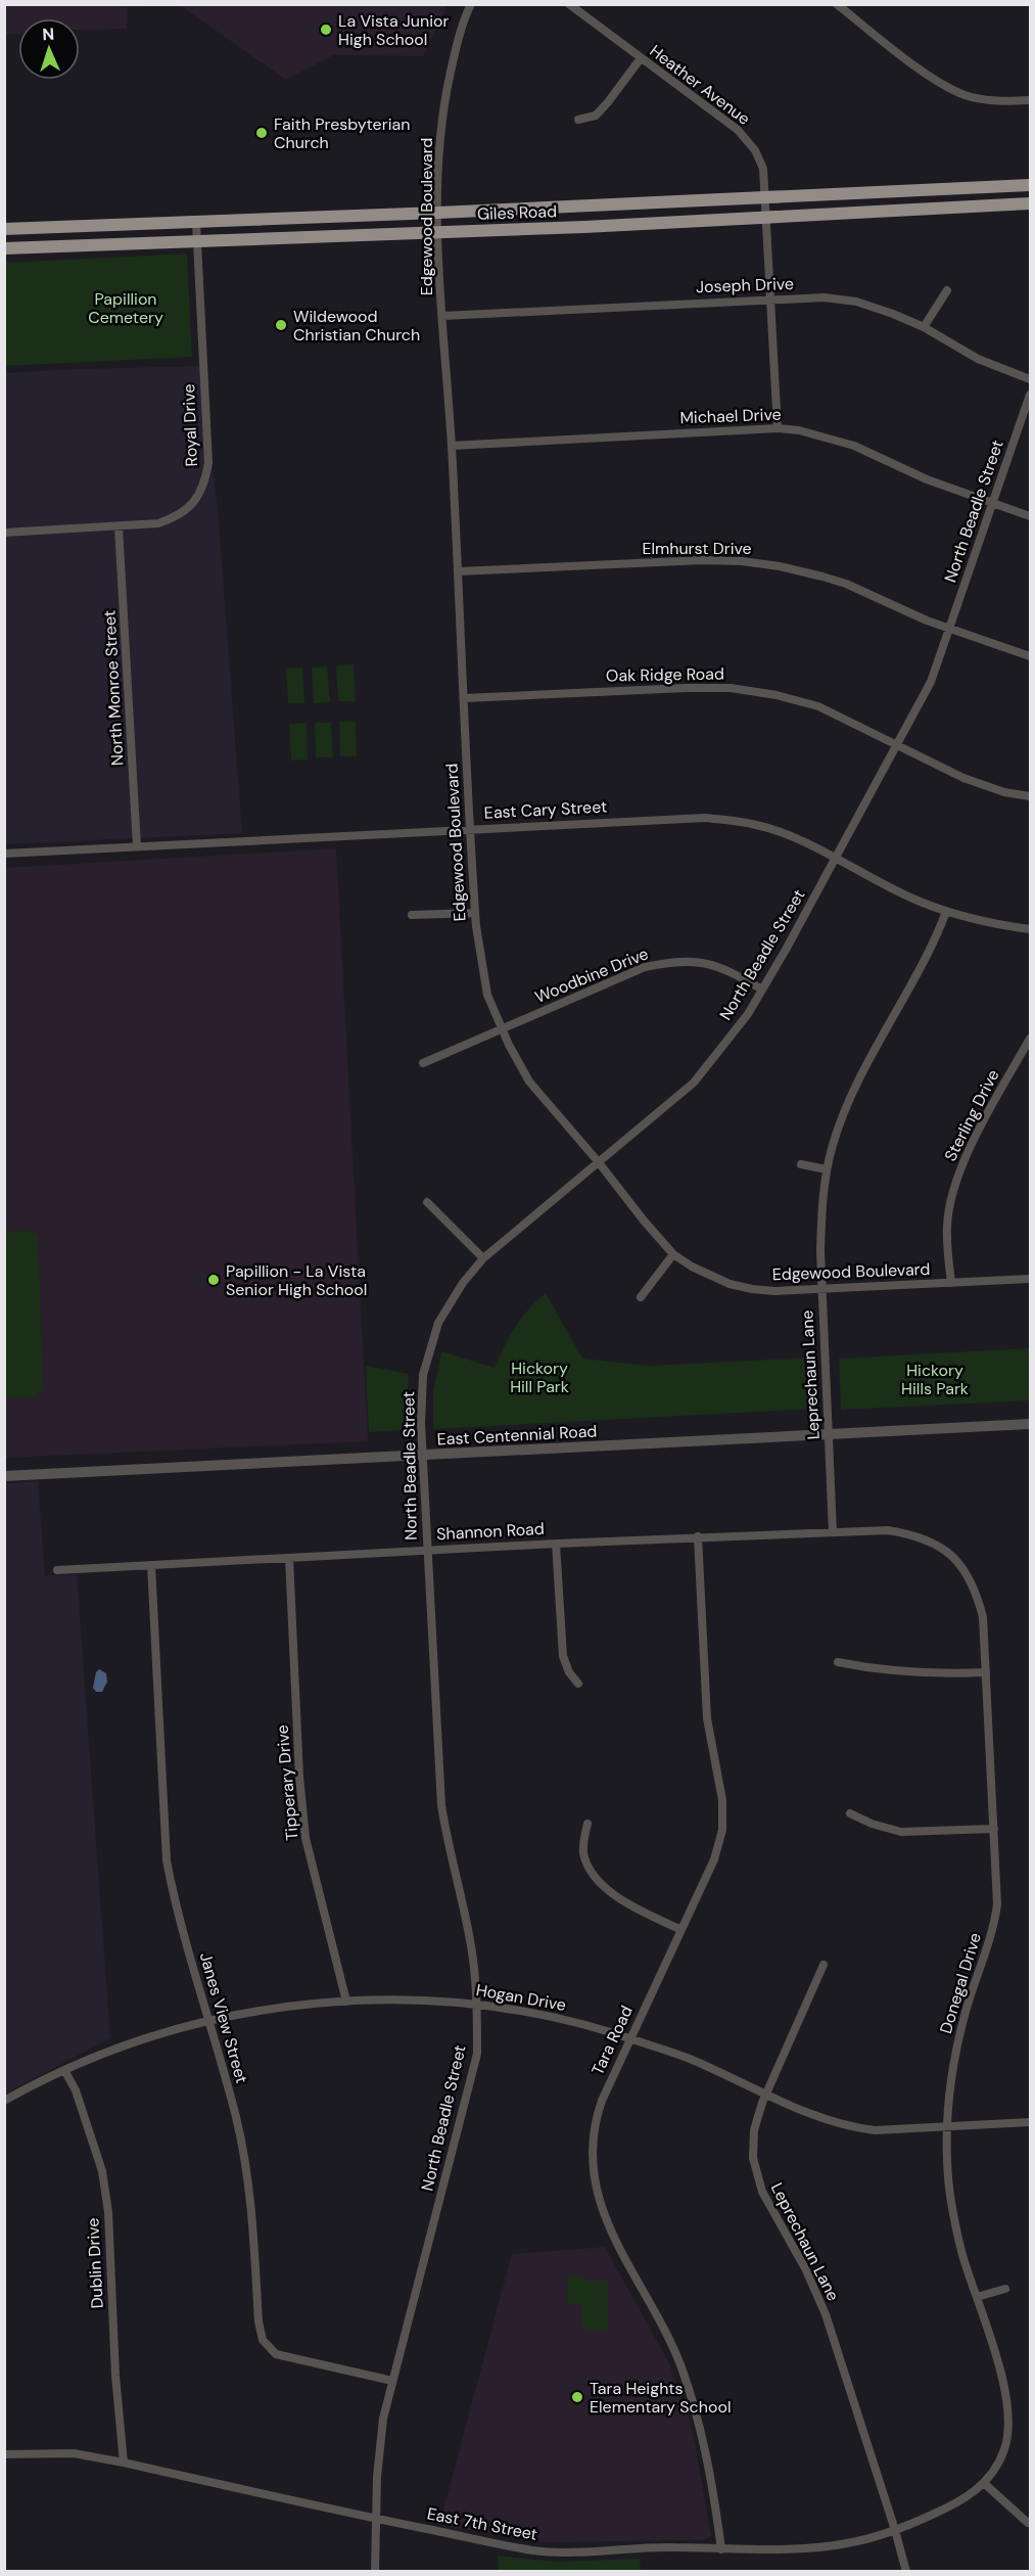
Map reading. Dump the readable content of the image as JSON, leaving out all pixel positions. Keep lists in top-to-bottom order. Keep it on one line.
{"streets":{"main road":["Giles Road"],"street":["Heather Avenue","Edgewood Boulevard","Joseph Drive","Michael Drive","Royal Drive","North Beadle Street","Elmhurst Drive","Oak Ridge Road","North Monroe Street","East Cary Street","Woodbine Drive","Sterling Drive","Leprechaun Lane","East Centennial Road","Shannon Road","Tipperary Drive","Donegal Drive","Hogan Drive","Janes View Street","Tara Road","Dublin Drive","East 7th Street"]},"crossings":[["Heather Avenue","Giles Road"],["Heather Avenue","Joseph Drive"],["Heather Avenue","Michael Drive"],["Giles Road","Edgewood Boulevard"],["Giles Road","Royal Drive"],["Edgewood Boulevard","Joseph Drive"],["Edgewood Boulevard","Michael Drive"],["Edgewood Boulevard","North Beadle Street"],["Edgewood Boulevard","Elmhurst Drive"],["Edgewood Boulevard","Oak Ridge Road"],["Edgewood Boulevard","East Cary Street"],["Edgewood Boulevard","Woodbine Drive"],["Edgewood Boulevard","Sterling Drive"],["Edgewood Boulevard","Leprechaun Lane"],["Michael Drive","North Beadle Street"],["Royal Drive","North Monroe Street"],["North Beadle Street","Elmhurst Drive"],["North Beadle Street","Oak Ridge Road"],["North Beadle Street","East Cary Street"],["North Beadle Street","Woodbine Drive"],["North Beadle Street","East Centennial Road"],["North Beadle Street","Shannon Road"],["North Beadle Street","Hogan Drive"],["North Beadle Street","Janes View Street"],["North Beadle Street","East 7th Street"],["North Monroe Street","East Cary Street"],["East Cary Street","Leprechaun Lane"],["Leprechaun Lane","East Centennial Road"],["Leprechaun Lane","Shannon Road"],["Leprechaun Lane","Hogan Drive"],["Leprechaun Lane","East 7th Street"],["Shannon Road","Tipperary Drive"],["Shannon Road","Donegal Drive"],["Shannon Road","Janes View Street"],["Shannon Road","Tara Road"],["Tipperary Drive","Hogan Drive"],["Donegal Drive","Hogan Drive"],["Donegal Drive","East 7th Street"],["Hogan Drive","Janes View Street"],["Hogan Drive","Tara Road"],["Hogan Drive","Dublin Drive"],["Tara Road","East 7th Street"],["Dublin Drive","East 7th Street"]],"parks":["Papillion Cemetery","Hickory Hill Park","Hickory Hills Park"],"places":["La Vista Junior High School","Faith Presbyterian Church","Wildewood Christian Church","Papillion - La Vista Senior High School","Tara Heights Elementary School"],"north":"top"}
